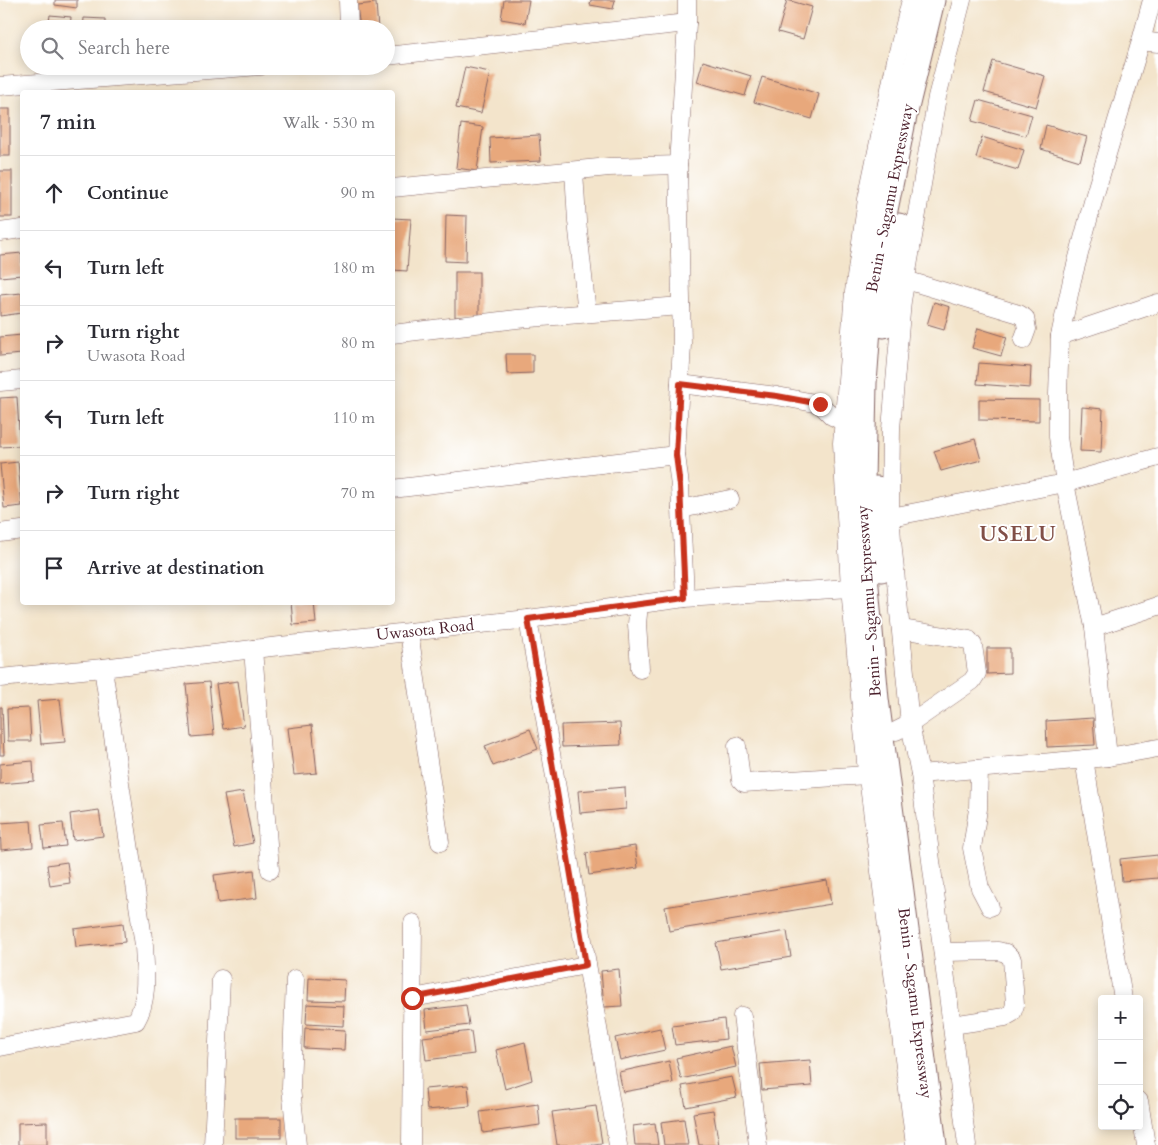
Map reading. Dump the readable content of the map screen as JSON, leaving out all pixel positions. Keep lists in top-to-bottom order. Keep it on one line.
{"streets":{"highway":["Benin - Sagamu Expressway"],"street":["Uwasota Road"]},"districts":["USELU"],"page":{"search":"Search here","heading":["7 min","Walk · 530 m"],"list":[["Continue","90 m"],["Turn left","180 m"],["Turn right","Uwasota Road","80 m"],["Turn left","110 m"],["Turn right","70 m"],"Arrive at destination"],"map_buttons":["+","−"]}}
